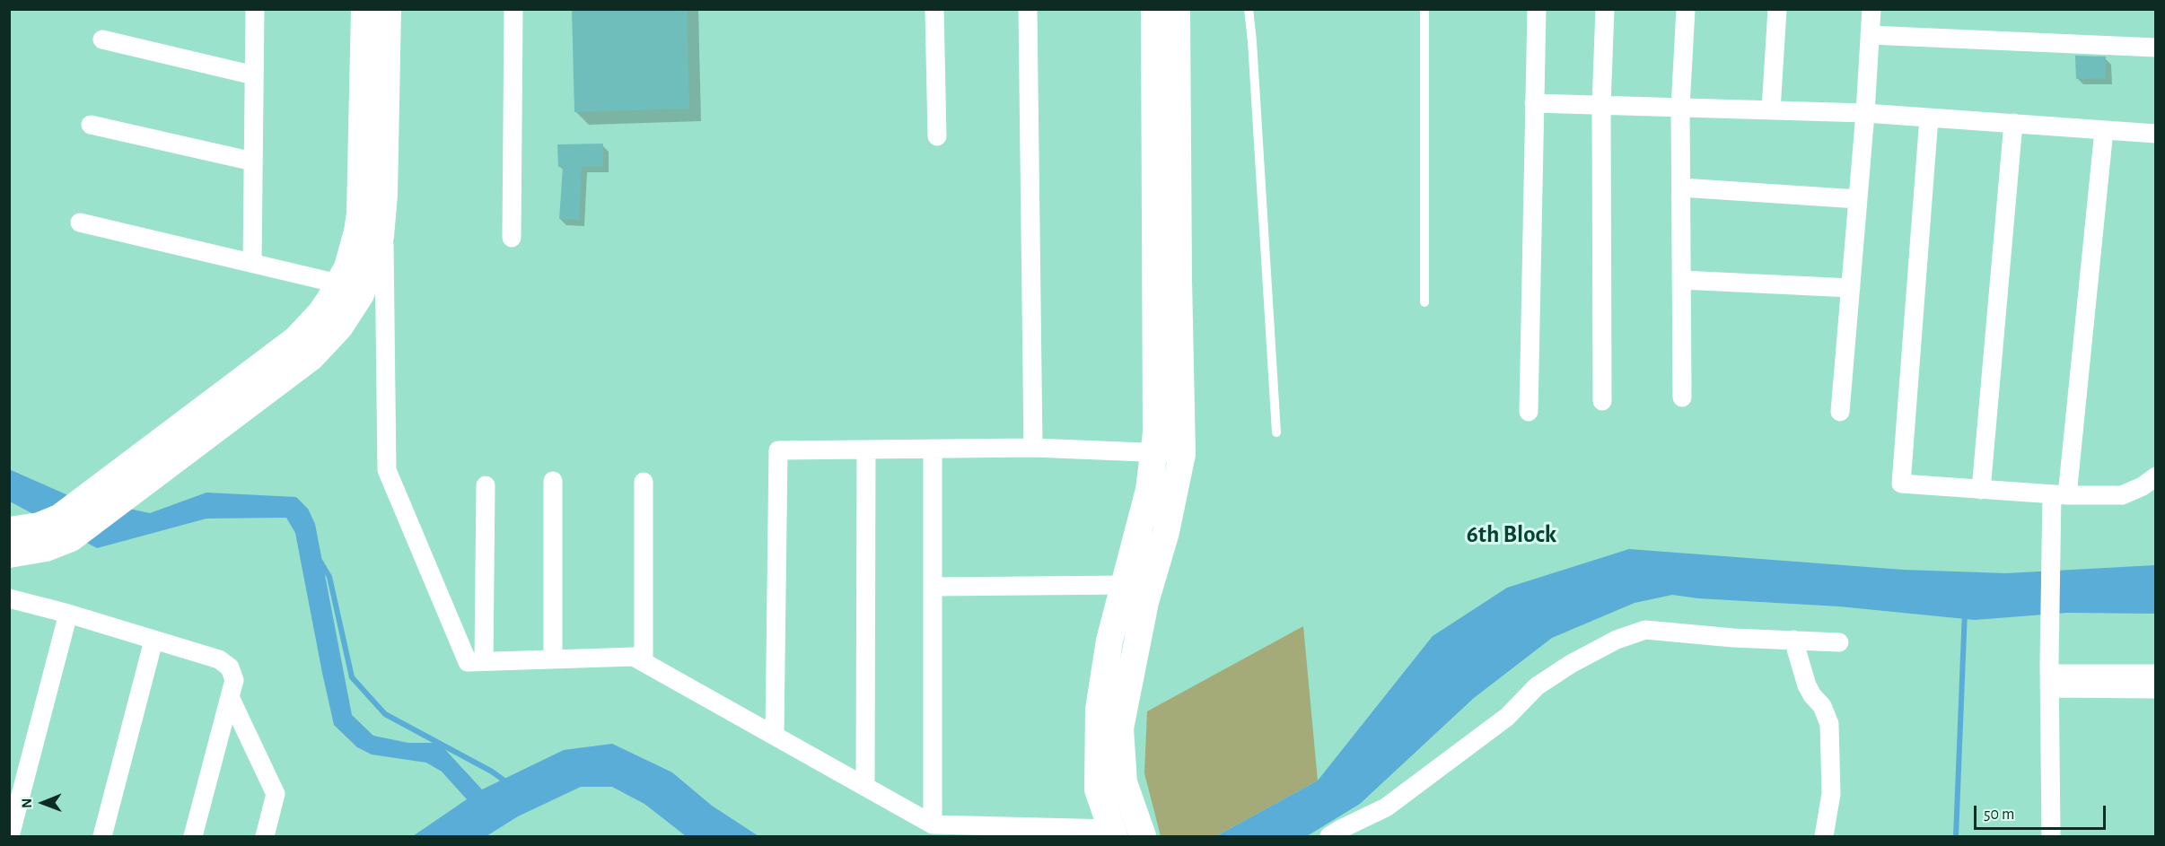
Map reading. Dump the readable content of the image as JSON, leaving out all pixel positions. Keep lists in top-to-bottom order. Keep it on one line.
{"districts":["6th Block"],"scale_bar":"50 m","north":"left"}
